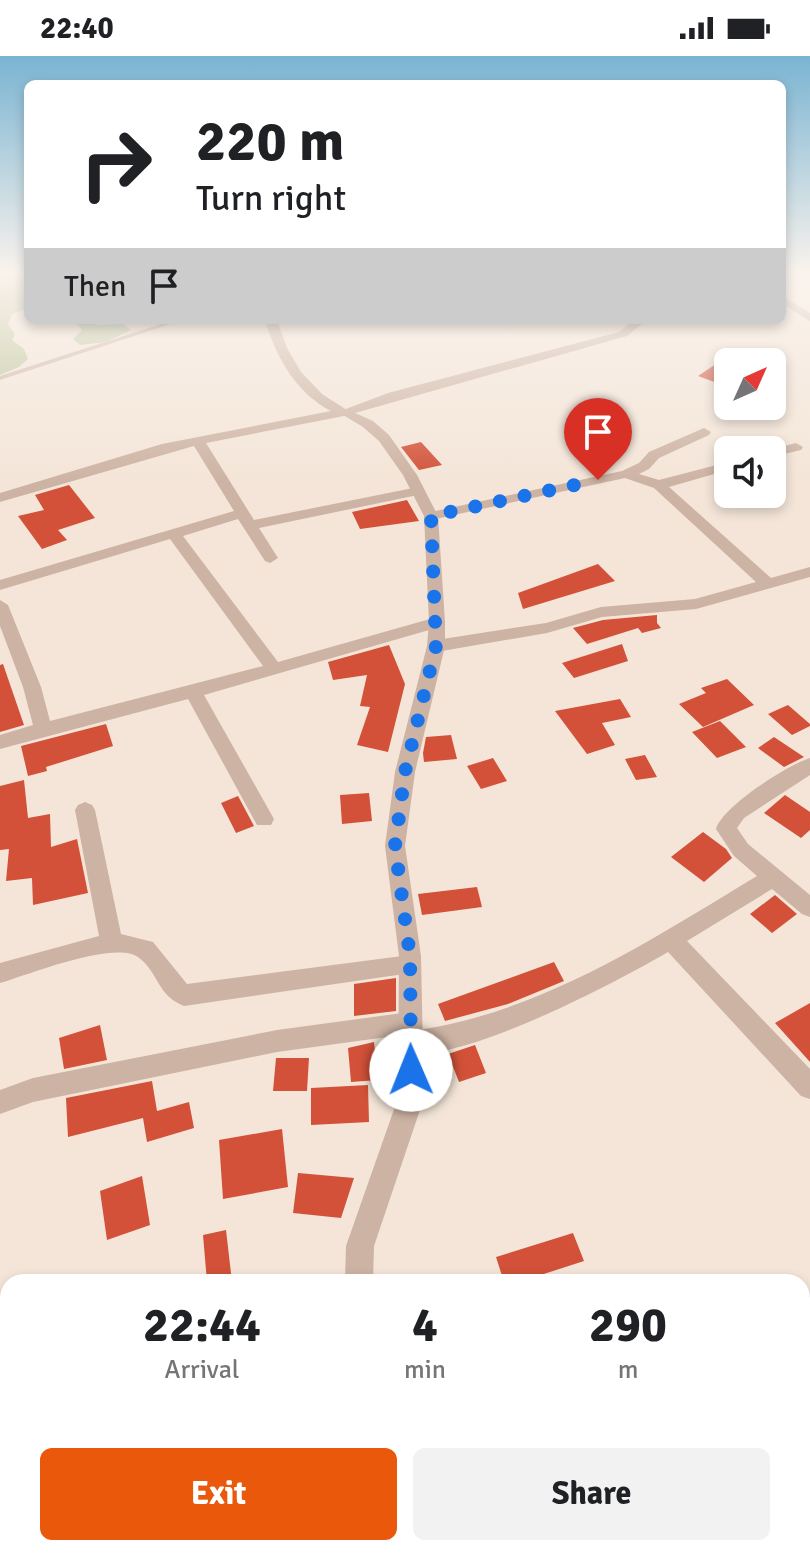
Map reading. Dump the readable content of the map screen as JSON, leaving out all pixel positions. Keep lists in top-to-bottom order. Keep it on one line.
{"north":"top right","page":{"status":"22:40","turn":["220 m","Turn right"],"then":"Then","eta":["22:44","Arrival","4","min","290","m"],"buttons":["Exit","Share"]}}
